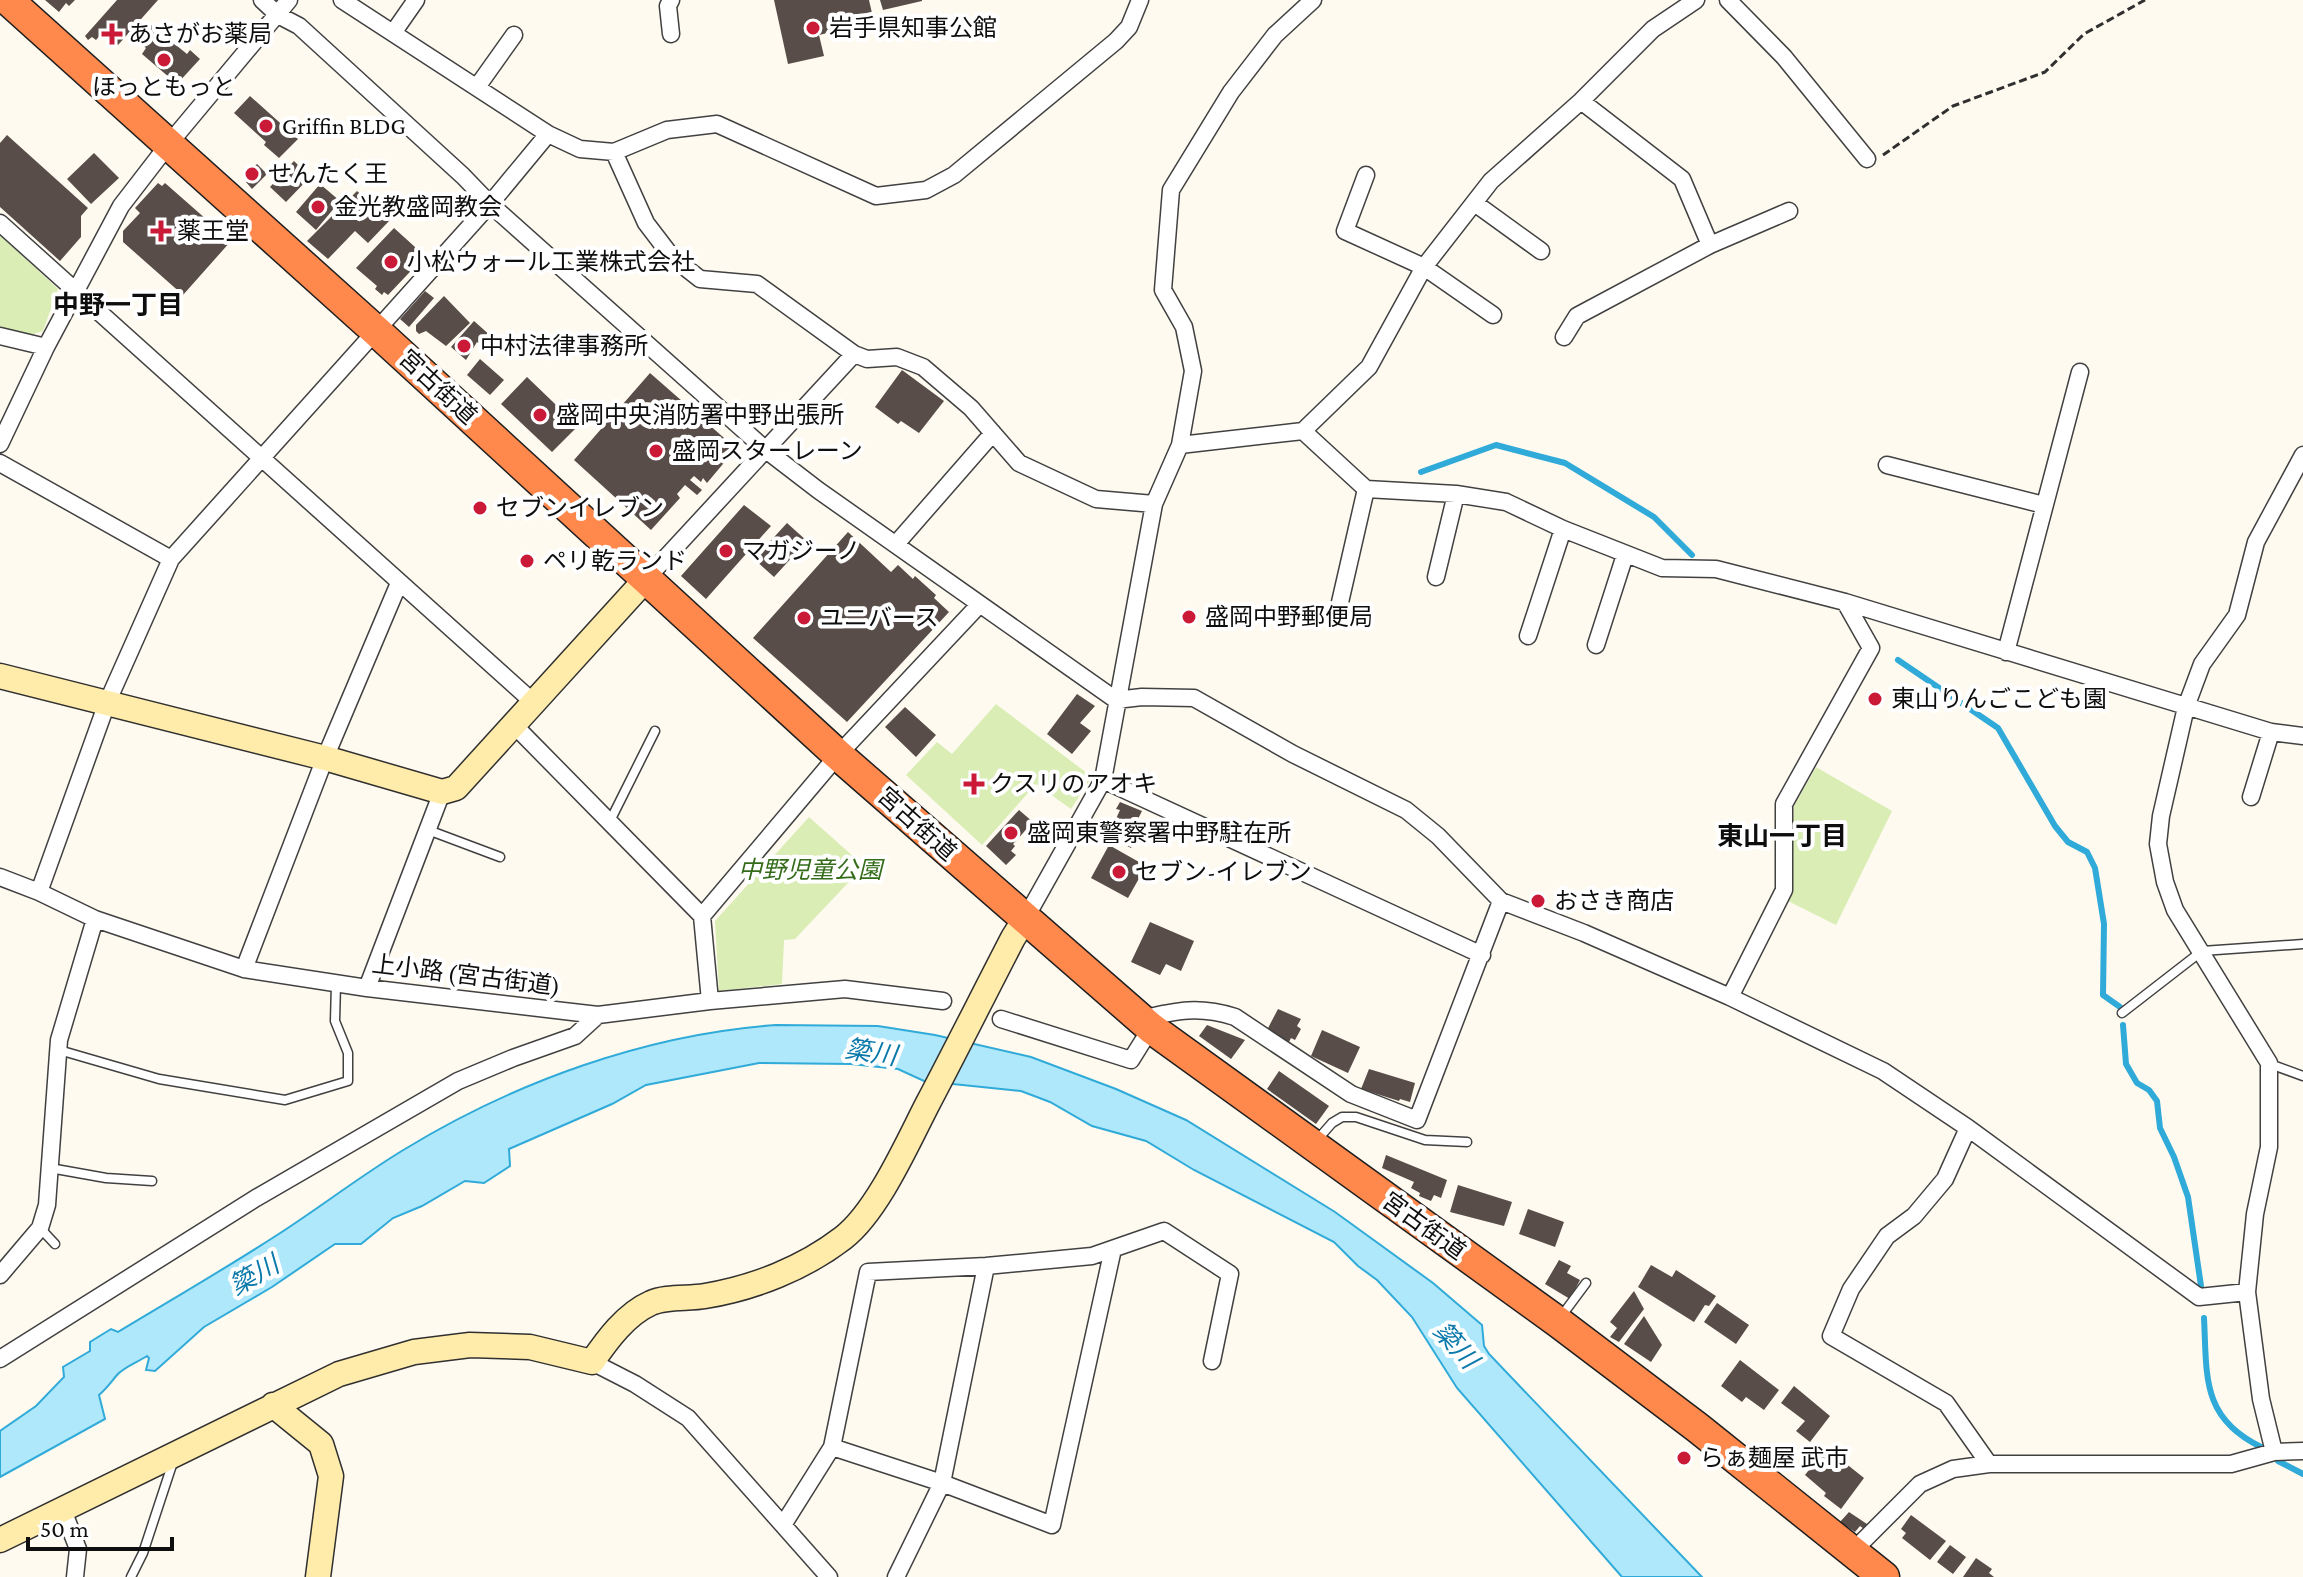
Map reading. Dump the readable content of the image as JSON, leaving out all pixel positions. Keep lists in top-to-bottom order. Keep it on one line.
{"streets":{"highway":["宮古街道"],"street":["上小路 (宮古街道)"]},"districts":["中野一丁目","東山一丁目"],"water":["簗川"],"parks":["中野児童公園"],"places":{"other":["岩手県知事公館","ほっともっと","Griffin BLDG","せんたく王","金光教盛岡教会","小松ウォール工業株式会社","中村法律事務所","盛岡中央消防署中野出張所","盛岡スターレーン","セブンイレブン","マガジーノ","ペリ乾ランド","盛岡中野郵便局","ユニバース","東山りんごこども園","盛岡東警察署中野駐在所","セブン-イレブン","おさき商店","らぁ麺屋 武市"],"health":["あさがお薬局","薬王堂","クスリのアオキ"]},"scale_bar":"50 m"}
